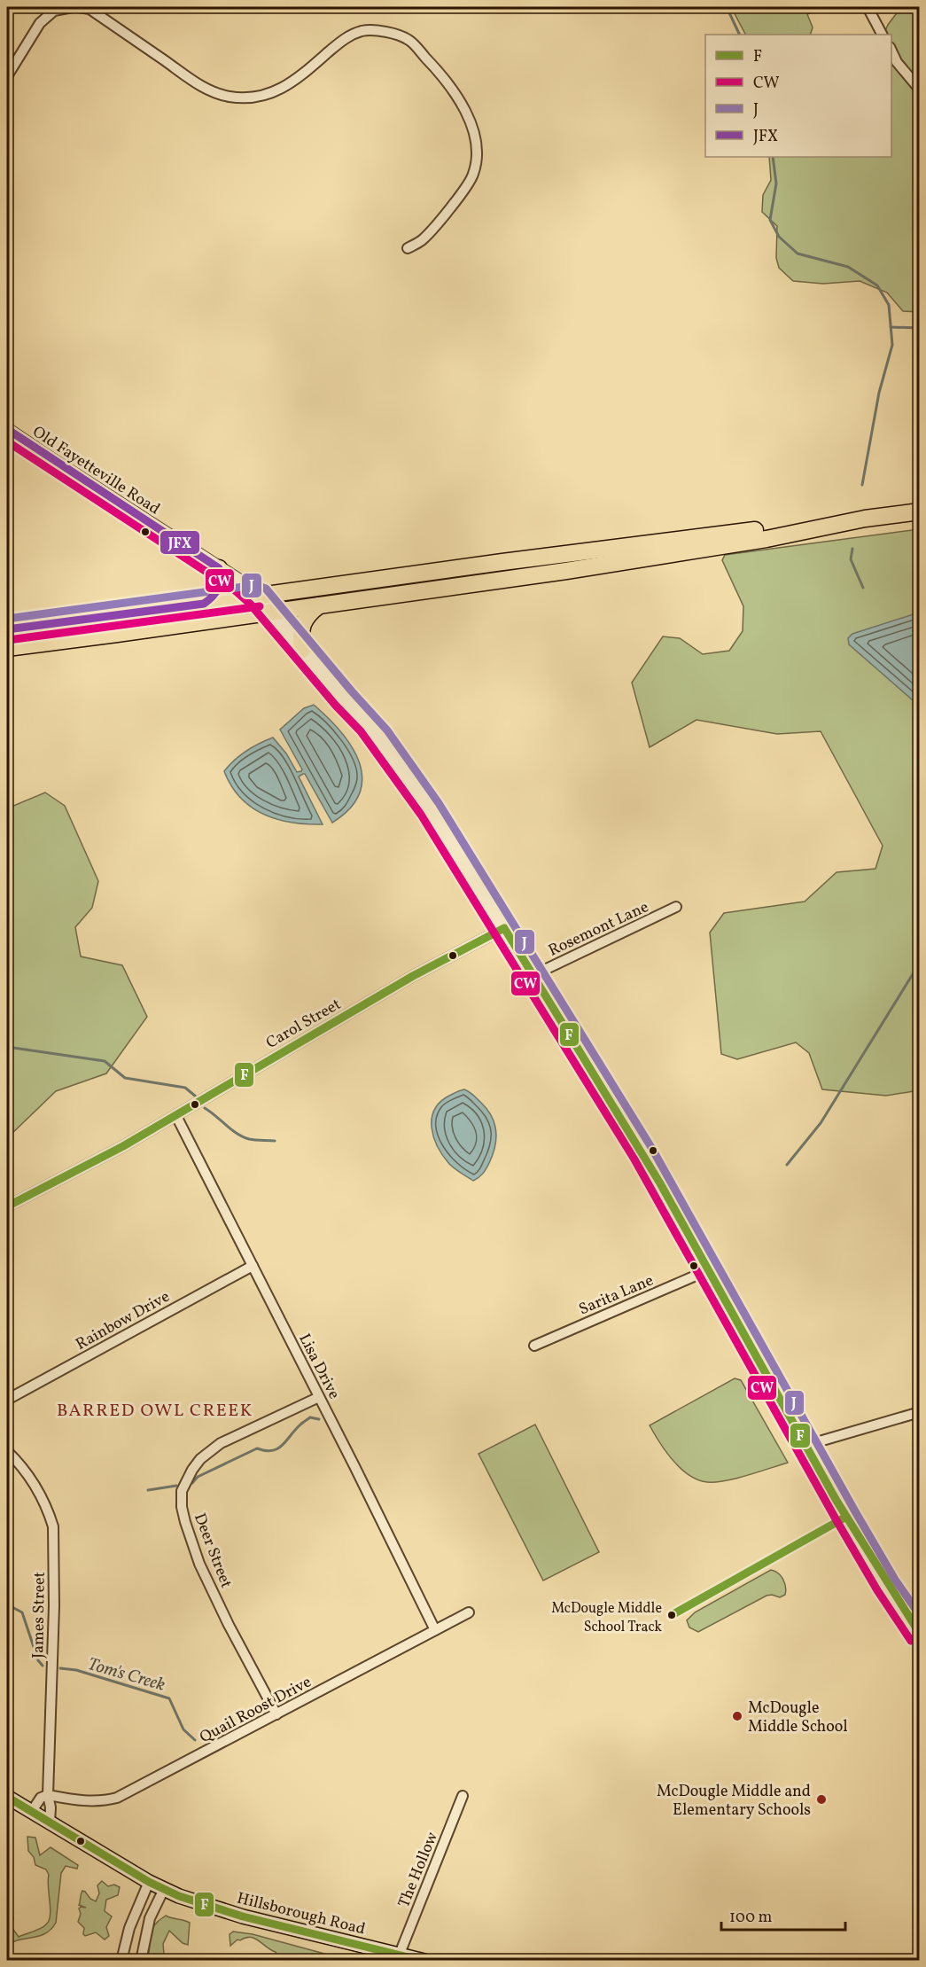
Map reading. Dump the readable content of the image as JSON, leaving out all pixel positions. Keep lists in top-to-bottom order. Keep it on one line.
{"streets":{"main road":["Hillsborough Road"],"street":["Old Fayetteville Road","Rosemont Lane","Carol Street","Sarita Lane","Rainbow Drive","Lisa Drive","Deer Street","James Street","Quail Roost Drive","The Hollow"]},"crossings":[["Old Fayetteville Road","Rosemont Lane"],["Old Fayetteville Road","Carol Street"],["Old Fayetteville Road","Sarita Lane"],["Carol Street","Lisa Drive"],["Rainbow Drive","Lisa Drive"],["Lisa Drive","Deer Street"],["Lisa Drive","Quail Roost Drive"],["Deer Street","Quail Roost Drive"],["James Street","Quail Roost Drive"],["James Street","Hillsborough Road"],["The Hollow","Hillsborough Road"]],"districts":["BARRED OWL CREEK"],"water":["Tom's Creek"],"places":["McDougle Middle School Track","McDougle Middle School","McDougle Middle and Elementary Schools"],"lines":["transit line JFX","transit line CW","transit line J","transit line F"],"legend":["F","CW","J","JFX"],"scale_bar":"100 m"}
